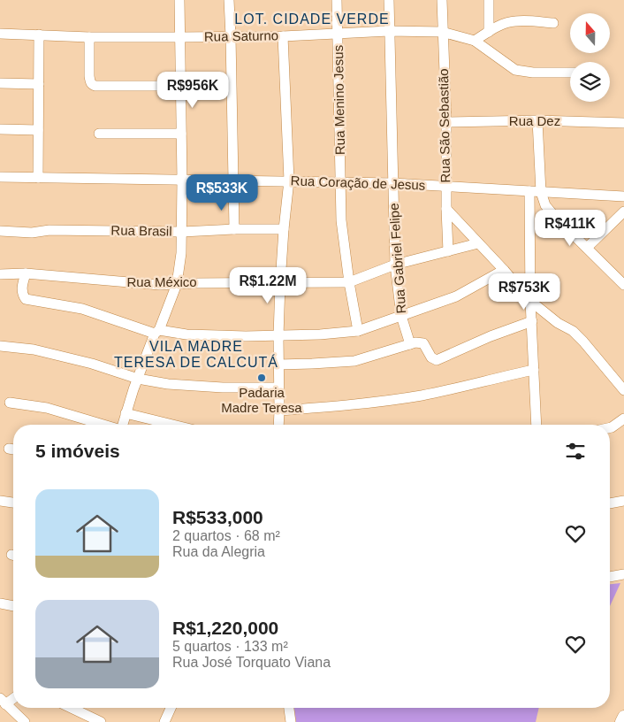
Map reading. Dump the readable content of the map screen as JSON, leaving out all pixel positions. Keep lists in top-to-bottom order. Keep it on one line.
{"streets":{"street":["Rua Saturno","Rua Menino Jesus","Rua Dez","Rua São Sebastião","Rua Coração de Jesus","Rua Brasil","Rua Gabriel Felipe","Rua México"]},"crossings":[["Rua Saturno","Rua Menino Jesus"],["Rua Saturno","Rua São Sebastião"],["Rua Saturno","Rua Gabriel Felipe"],["Rua Menino Jesus","Rua Coração de Jesus"],["Rua Menino Jesus","Rua México"],["Rua Dez","Rua São Sebastião"],["Rua São Sebastião","Rua Coração de Jesus"],["Rua São Sebastião","Rua México"],["Rua Coração de Jesus","Rua Gabriel Felipe"],["Rua Gabriel Felipe","Rua México"]],"districts":["LOT. CIDADE VERDE","VILA MADRE TERESA DE CALCUTÁ"],"places":["Padaria Madre Teresa"],"north":"top","page":{"price":["R$956K","R$533K","R$411K","R$1.22M","R$753K"],"heading":"5 imóveis","list":[{"name":"R$533,000","note":"2 quartos · 68 m² · Rua da Alegria"},{"name":"R$1,220,000","note":"5 quartos · 133 m² · Rua José Torquato Viana"}]}}
